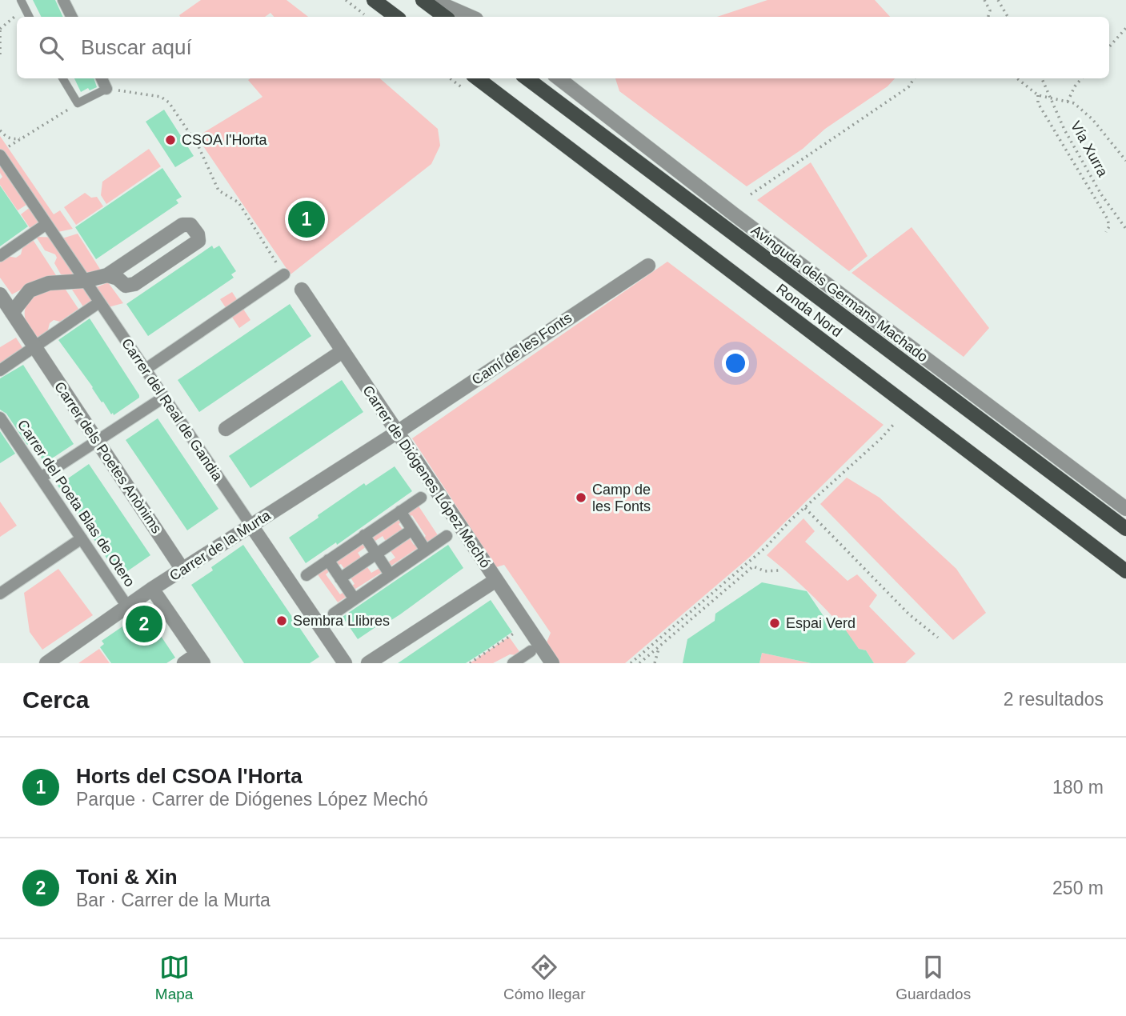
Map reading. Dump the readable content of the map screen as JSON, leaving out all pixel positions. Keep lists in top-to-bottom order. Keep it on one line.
{"streets":{"main road":["Ronda Nord"],"street":["Avinguda dels Germans Machado","Camí de les Fonts","Carrer del Real de Gandia","Carrer dels Poetes Anònims","Carrer de Diógenes López Mechó","Carrer del Poeta Blas de Otero","Carrer de la Murta"],"path":["Vía Xurra"]},"crossings":[["Camí de les Fonts","Carrer de Diógenes López Mechó"],["Camí de les Fonts","Carrer de la Murta"],["Carrer del Real de Gandia","Carrer de la Murta"],["Carrer dels Poetes Anònims","Carrer de la Murta"],["Carrer de Diógenes López Mechó","Carrer de la Murta"],["Carrer del Poeta Blas de Otero","Carrer de la Murta"]],"places":["CSOA l'Horta","Camp de les Fonts","Sembra Llibres","Espai Verd"],"page":{"search":"Buscar aquí","pins":["1","2"],"heading":["Cerca","2 resultados"],"list":[{"mark":"1","name":"Horts del CSOA l'Horta","note":"Parque · Carrer de Diógenes López Mechó","value":"180 m"},{"mark":"2","name":"Toni & Xin","note":"Bar · Carrer de la Murta","value":"250 m"}],"nav":["Mapa","Cómo llegar","Guardados"]}}
